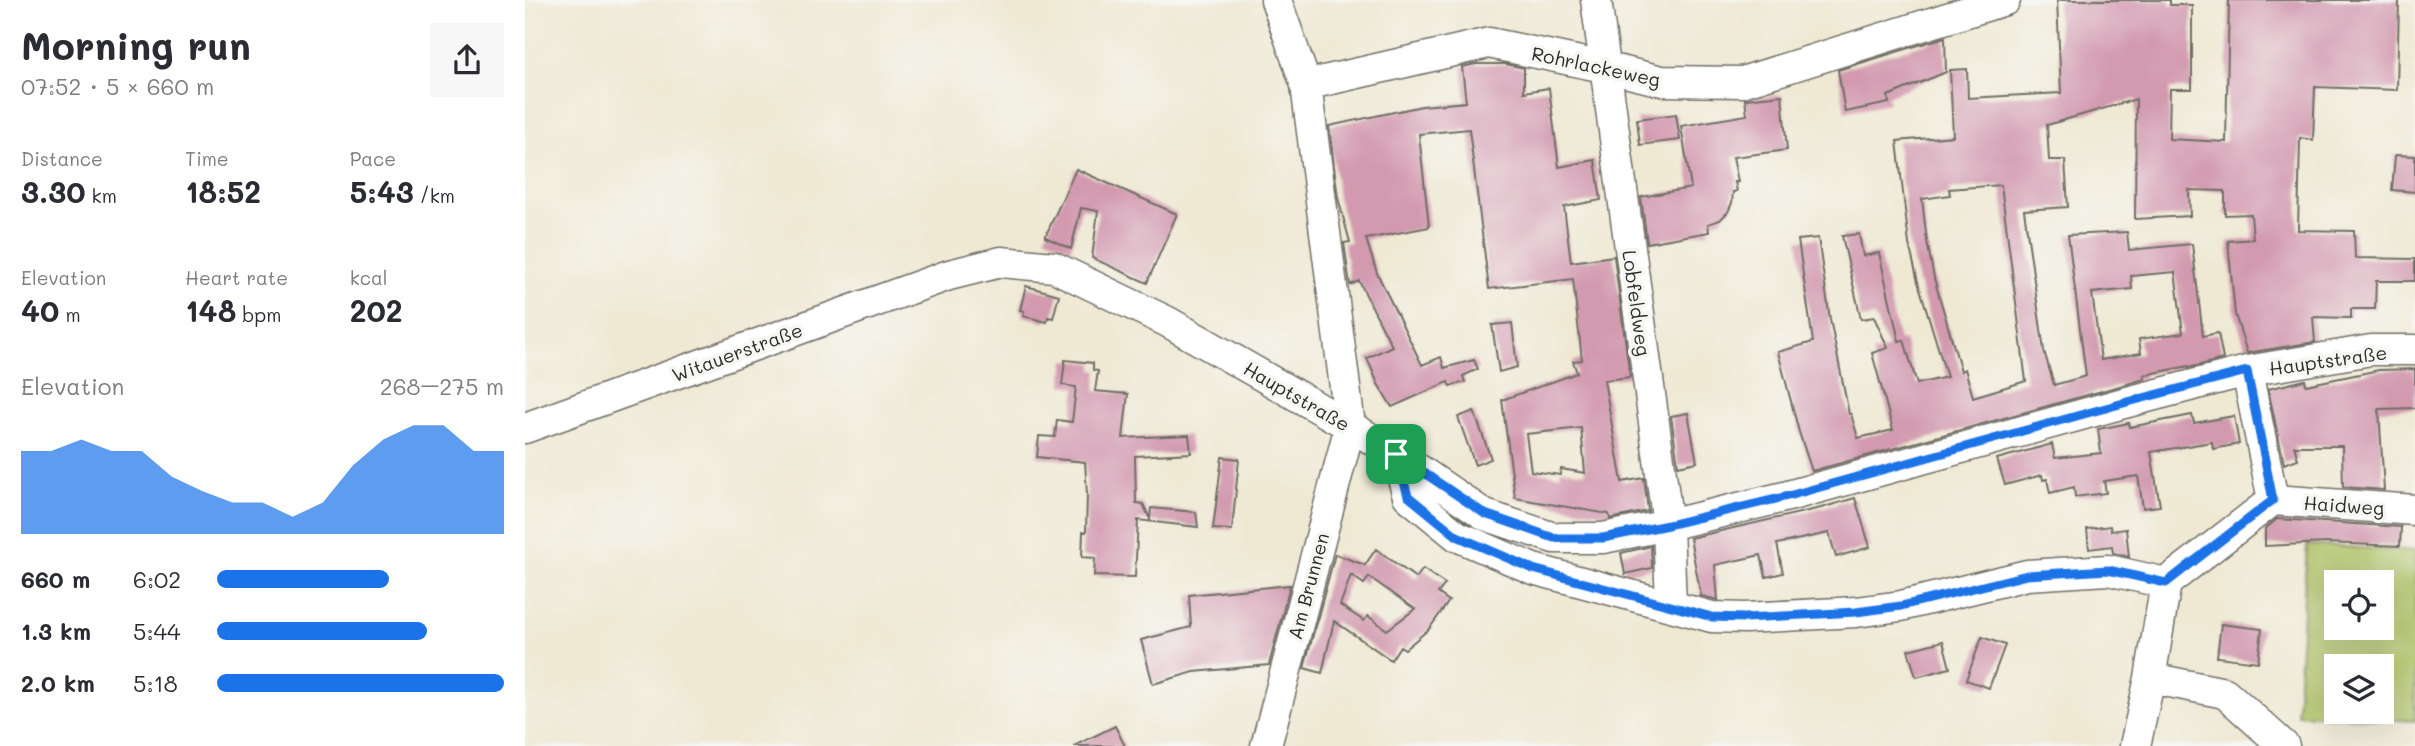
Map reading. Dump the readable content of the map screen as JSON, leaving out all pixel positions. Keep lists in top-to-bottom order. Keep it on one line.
{"streets":{"street":["Rohrlackeweg","Lobfeldweg","Witauerstraße","Hauptstraße","Haidweg","Am Brunnen"]},"crossings":[["Rohrlackeweg","Lobfeldweg"],["Lobfeldweg","Hauptstraße"],["Witauerstraße","Hauptstraße"],["Hauptstraße","Am Brunnen"]],"page":{"heading":["Morning run","07:52 · 5 × 660 m"],"stats":[["Distance","3.30 km"],["Time","18:52"],["Pace","5:43 /km"],["Elevation","40 m"],["Heart rate","148 bpm"],["kcal","202"]],"chart":["Elevation","268–275 m"],"list":[{"name":"660 m","note":"6:02"},{"name":"1.3 km","note":"5:44"},{"name":"2.0 km","note":"5:18"}]}}
